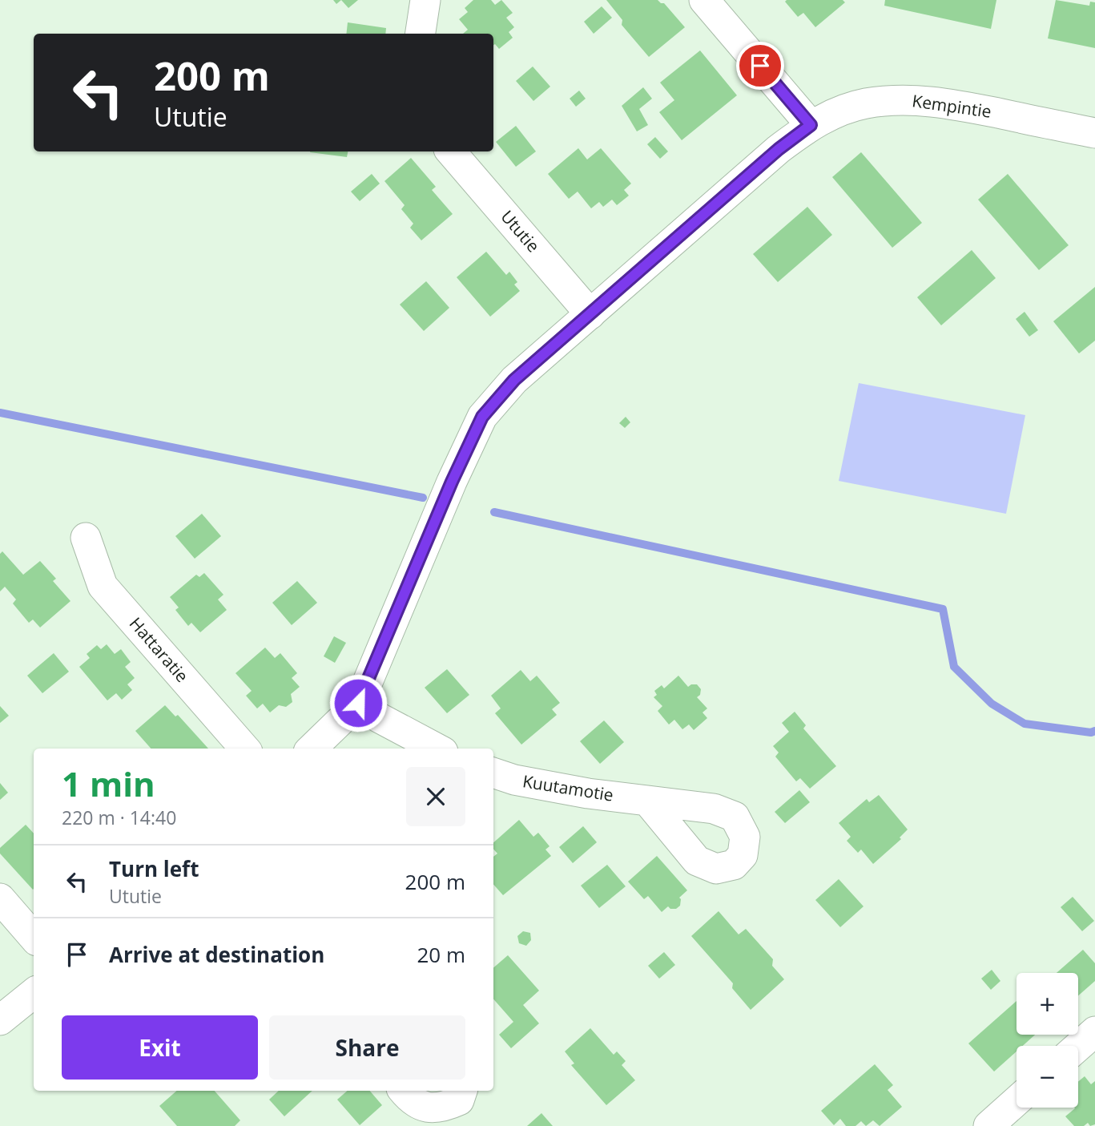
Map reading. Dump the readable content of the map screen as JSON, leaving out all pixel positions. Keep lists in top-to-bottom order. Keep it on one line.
{"streets":{"street":["Kempintie","Ututie","Hattaratie","Kuutamotie"]},"crossings":[["Kempintie","Ututie"]],"page":{"turn":["200 m","Ututie"],"heading":["1 min","220 m · 14:40"],"list":[{"name":"Turn left","note":"Ututie","value":"200 m"},{"name":"Arrive at destination","value":"20 m"}],"map_buttons":["+","−"],"buttons":["Exit","Share"]}}
